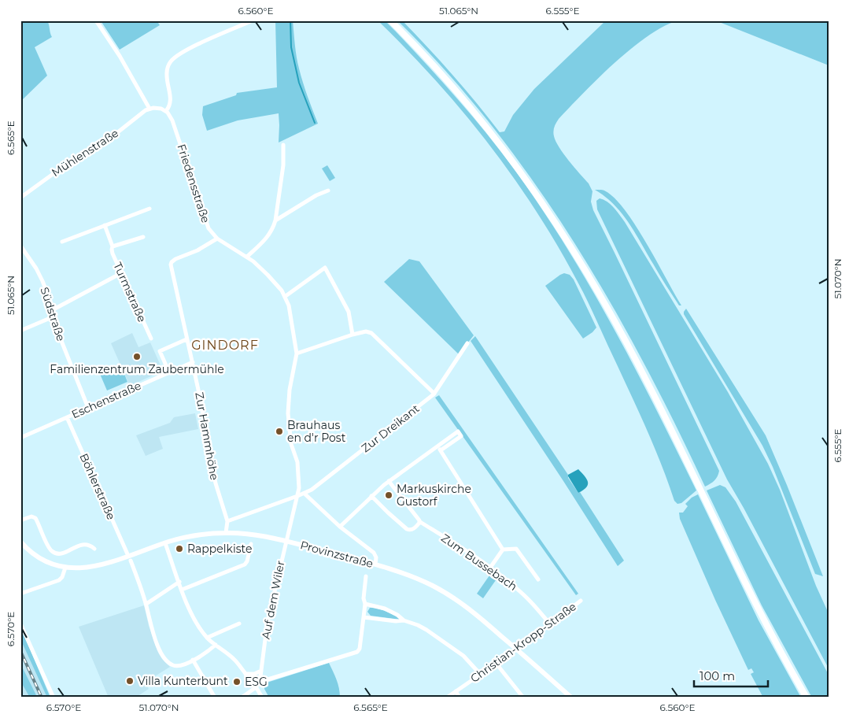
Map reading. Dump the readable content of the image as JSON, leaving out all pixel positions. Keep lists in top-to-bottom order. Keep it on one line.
{"streets":{"street":["Mühlenstraße","Friedensstraße","Turmstraße","Südstraße","Eschenstraße","Zur Dreikant","Zur Hammhöhe","Böhlerstraße","Provinzstraße","Zum Bussebach","Auf dem Wiler","Christian-Kropp-Straße"]},"crossings":[["Friedensstraße","Zur Dreikant"],["Friedensstraße","Zur Hammhöhe"],["Friedensstraße","Auf dem Wiler"],["Südstraße","Eschenstraße"],["Eschenstraße","Zur Hammhöhe"],["Eschenstraße","Böhlerstraße"],["Zur Dreikant","Zur Hammhöhe"],["Zur Dreikant","Auf dem Wiler"],["Zur Hammhöhe","Provinzstraße"],["Böhlerstraße","Provinzstraße"],["Provinzstraße","Auf dem Wiler"],["Provinzstraße","Christian-Kropp-Straße"],["Zum Bussebach","Christian-Kropp-Straße"]],"districts":["GINDORF"],"places":["Familienzentrum Zaubermühle","Brauhaus en d'r Post","Markuskirche Gustorf","Rappelkiste","Villa Kunterbunt","ESG"],"scale_bar":"100 m","coordinates":["6.560°E","51.065°N","6.555°E","6.565°E","51.070°N","6.570°E"]}
